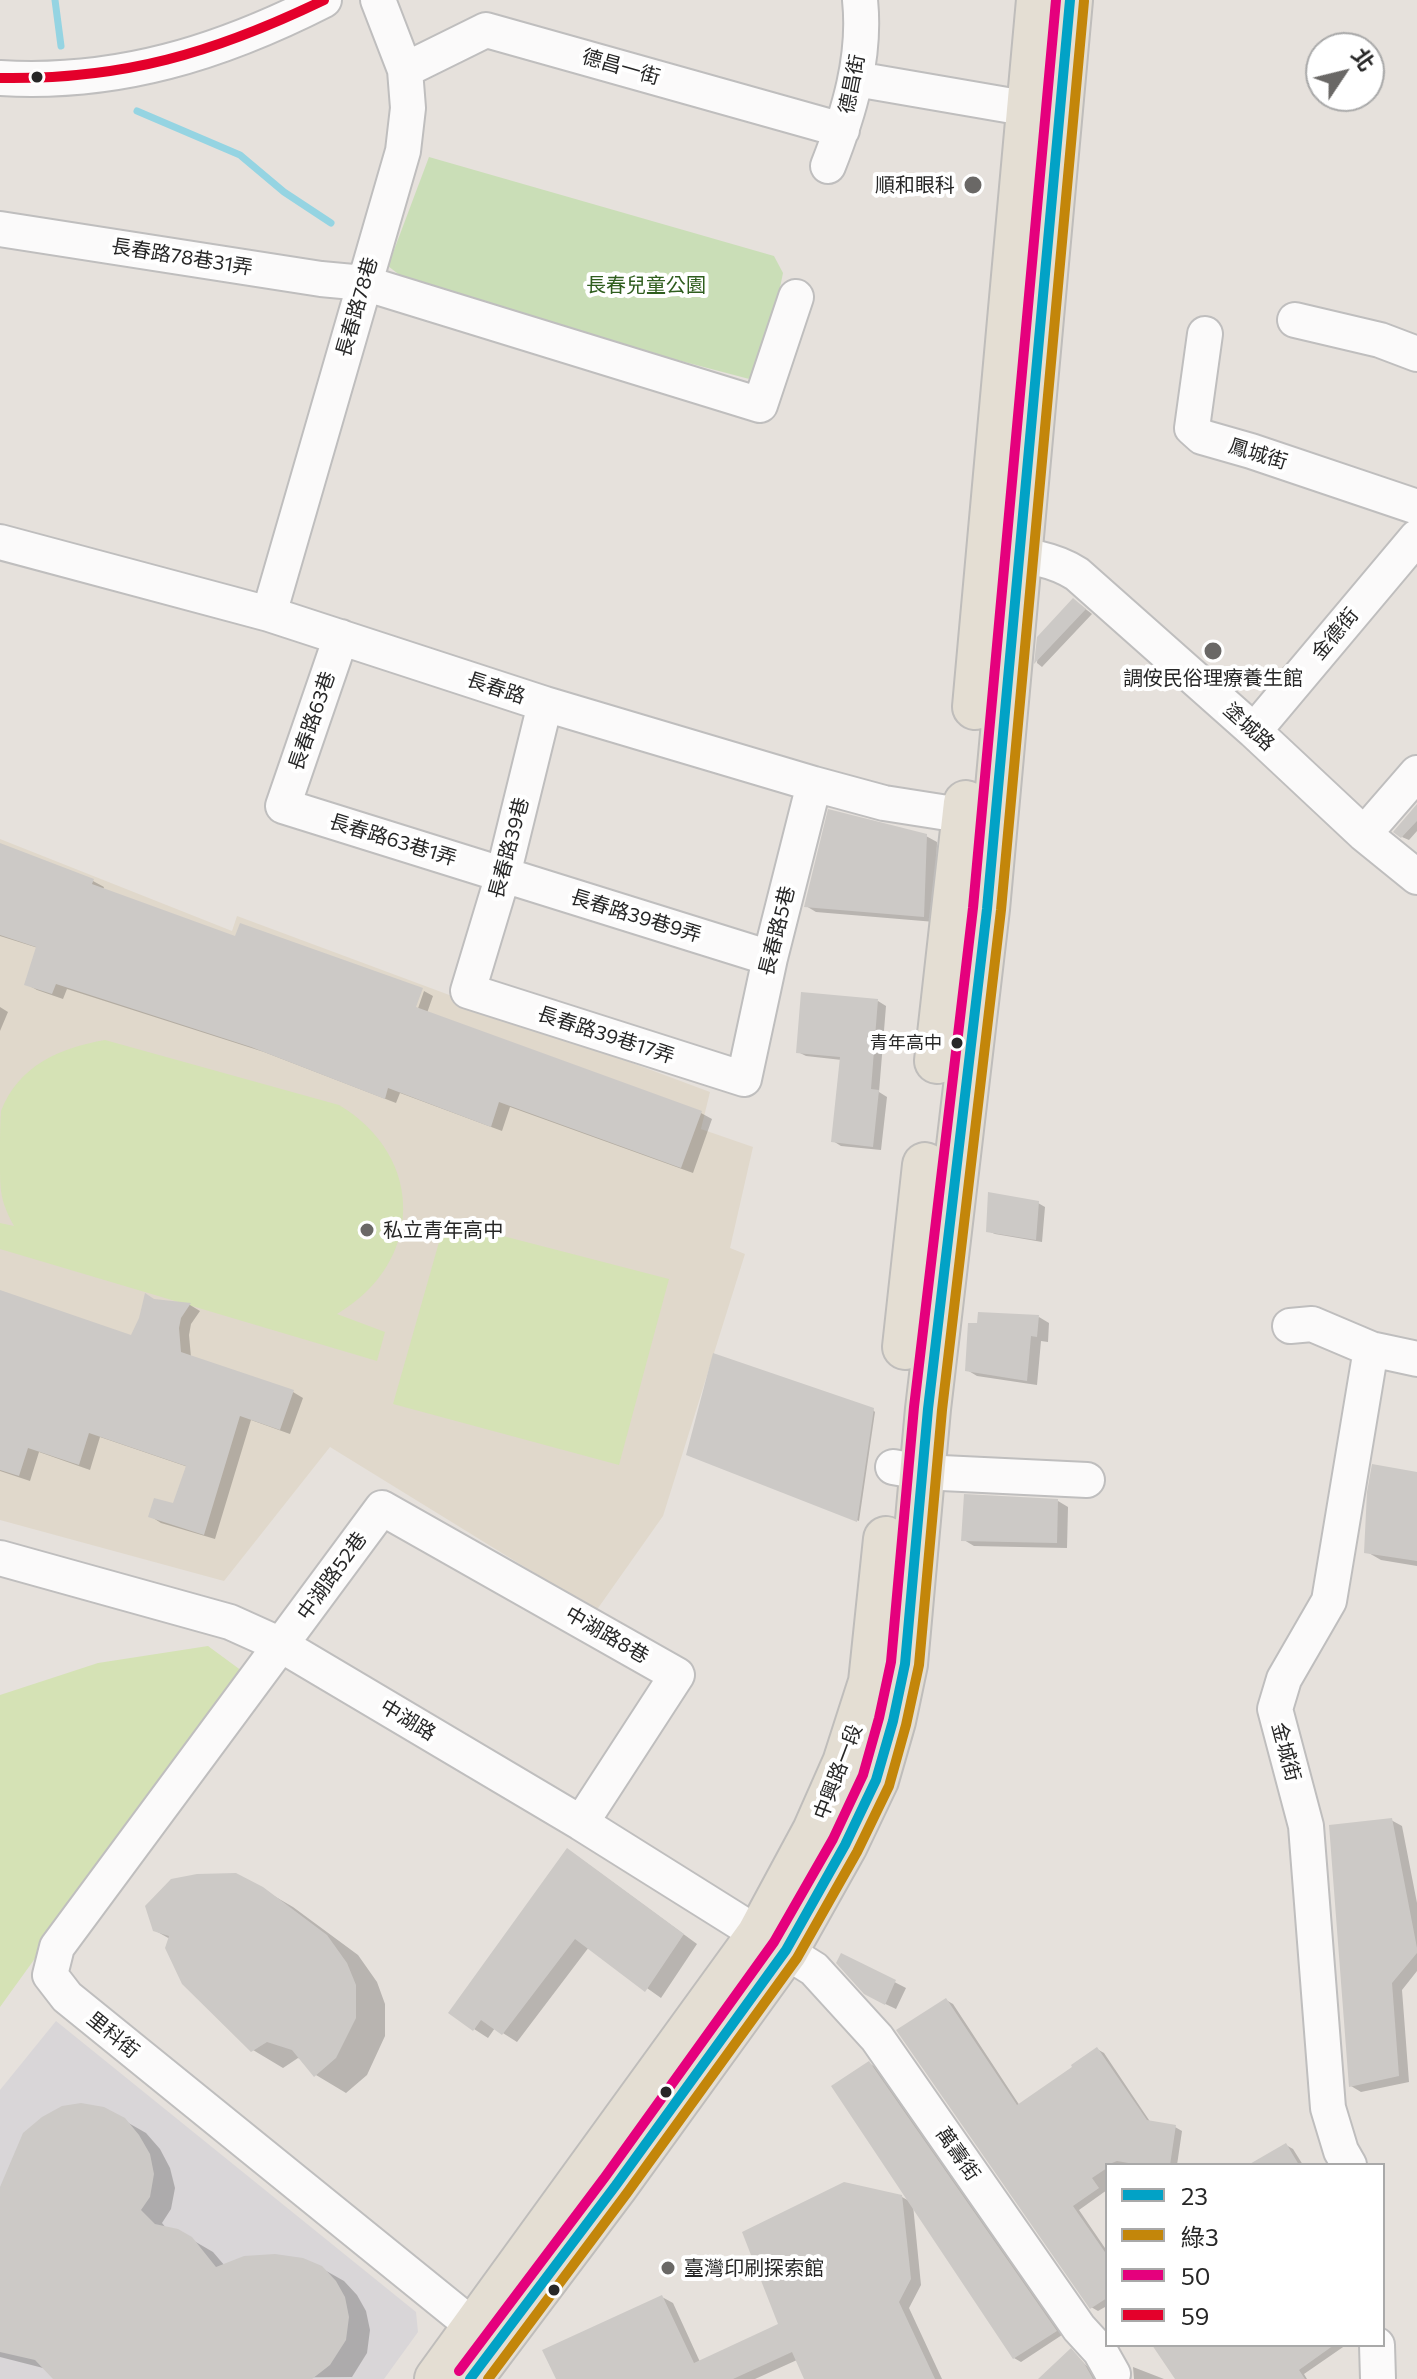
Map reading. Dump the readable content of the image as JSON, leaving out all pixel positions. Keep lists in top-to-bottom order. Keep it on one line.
{"streets":{"main road":["中興路一段"],"street":["德昌一街","德昌街","長春路78巷31弄","長春路78巷","鳳城街","金德街","長春路","長春路63巷","塗城路","長春路63巷1弄","長春路39巷","長春路39巷9弄","長春路5巷","長春路39巷17弄","中湖路52巷","中湖路8巷","中湖路","金城街","里科街","萬壽街"]},"crossings":[["德昌一街","德昌街"],["德昌一街","長春路78巷"],["長春路78巷31弄","長春路78巷"],["長春路78巷","長春路"],["金德街","塗城路"],["長春路","長春路63巷"],["長春路","長春路39巷"],["長春路","長春路5巷"],["長春路","中興路一段"],["長春路63巷","長春路63巷1弄"],["塗城路","中興路一段"],["長春路63巷1弄","長春路39巷"],["長春路63巷1弄","長春路39巷9弄"],["長春路39巷","長春路39巷9弄"],["長春路39巷","長春路39巷17弄"],["長春路39巷9弄","長春路5巷"],["長春路5巷","長春路39巷17弄"],["中湖路52巷","中湖路8巷"],["中湖路52巷","中湖路"],["中湖路52巷","里科街"],["中湖路8巷","中湖路"],["中湖路","中興路一段"],["中湖路","里科街"],["中湖路","萬壽街"],["中興路一段","里科街"],["中興路一段","萬壽街"]],"parks":["長春兒童公園"],"places":["順和眼科","調侒民俗理療養生館","青年高中","私立青年高中","臺灣印刷探索館"],"lines":["transit line 23","transit line 50","transit line 59","transit line 綠3"],"legend":["23","綠3","50","59"],"north":"top right"}
